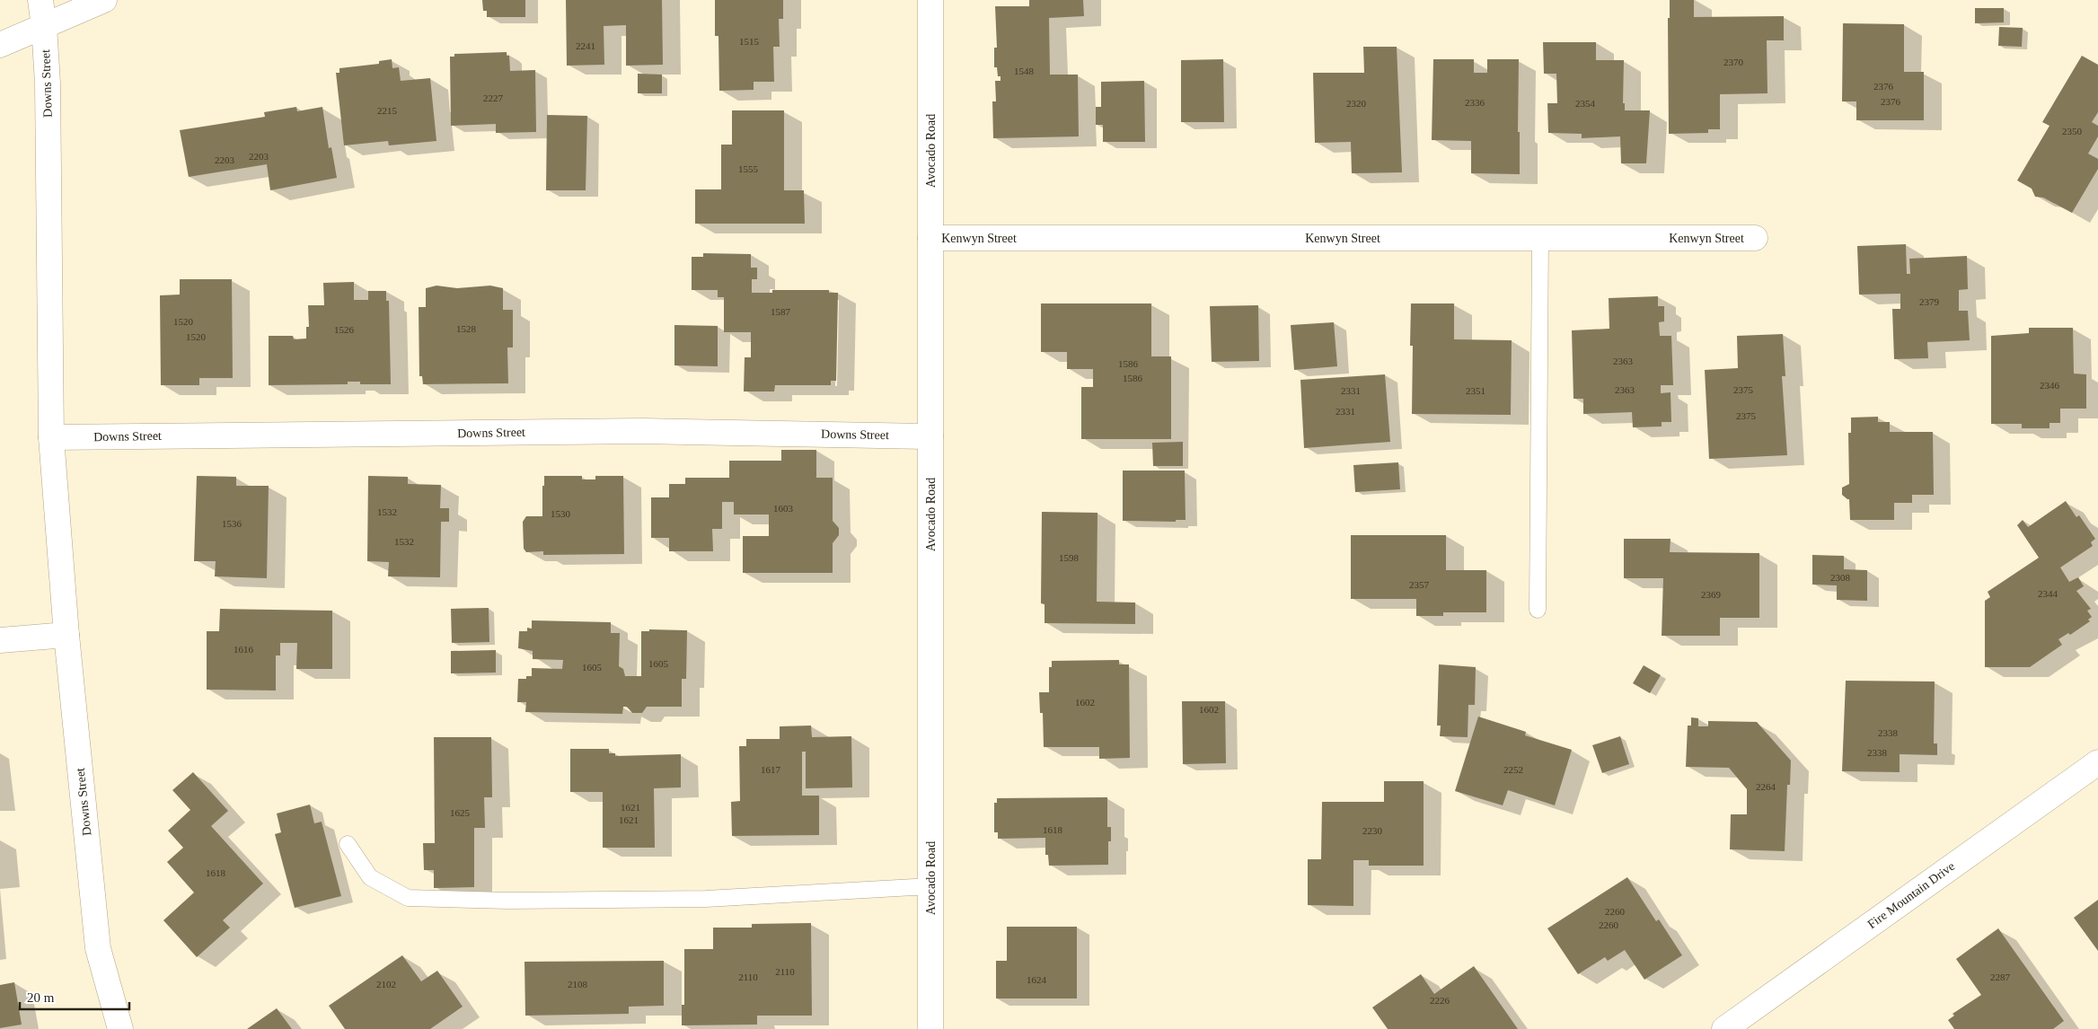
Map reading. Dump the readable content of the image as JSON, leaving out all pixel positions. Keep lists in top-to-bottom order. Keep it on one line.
{"streets":{"street":["Downs Street","Avocado Road","Kenwyn Street","Fire Mountain Drive"]},"crossings":[["Downs Street","Avocado Road"],["Avocado Road","Kenwyn Street"]],"house_numbers":["1515","2241","2370","1548","2376","2227","2376","2336","2320","2354","2215","2350","2203","2203","1555","2379","1587","1520","1528","1526","1520","2363","1586","1586","2346","2363","2375","2331","2351","2331","2375","1603","1532","1530","1536","1532","1598","2308","2357","2344","2369","1616","1605","1605","1602","1602","2338","2338","1617","2252","2264","1621","1625","1621","1618","2230","1618","2260","2260","2110","2110","2287","1624","2102","2108","2226"],"scale_bar":"20 m"}
